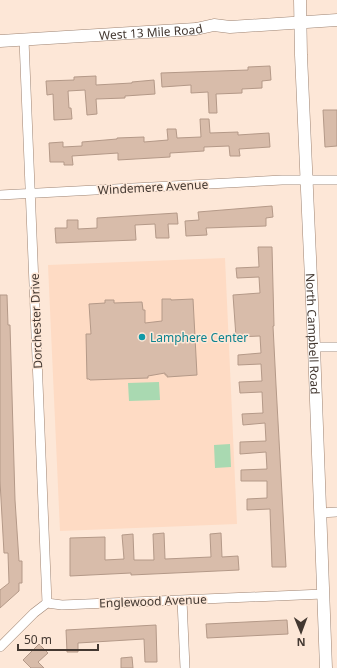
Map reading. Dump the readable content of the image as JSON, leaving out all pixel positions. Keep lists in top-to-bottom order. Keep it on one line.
{"streets":{"street":["West 13 Mile Road","Windemere Avenue","Dorchester Drive","North Campbell Road","Englewood Avenue"]},"crossings":[["West 13 Mile Road","Dorchester Drive"],["West 13 Mile Road","North Campbell Road"],["Windemere Avenue","Dorchester Drive"],["Windemere Avenue","North Campbell Road"],["Dorchester Drive","Englewood Avenue"],["North Campbell Road","Englewood Avenue"]],"places":["Lamphere Center"],"scale_bar":"50 m","north":"bottom"}
